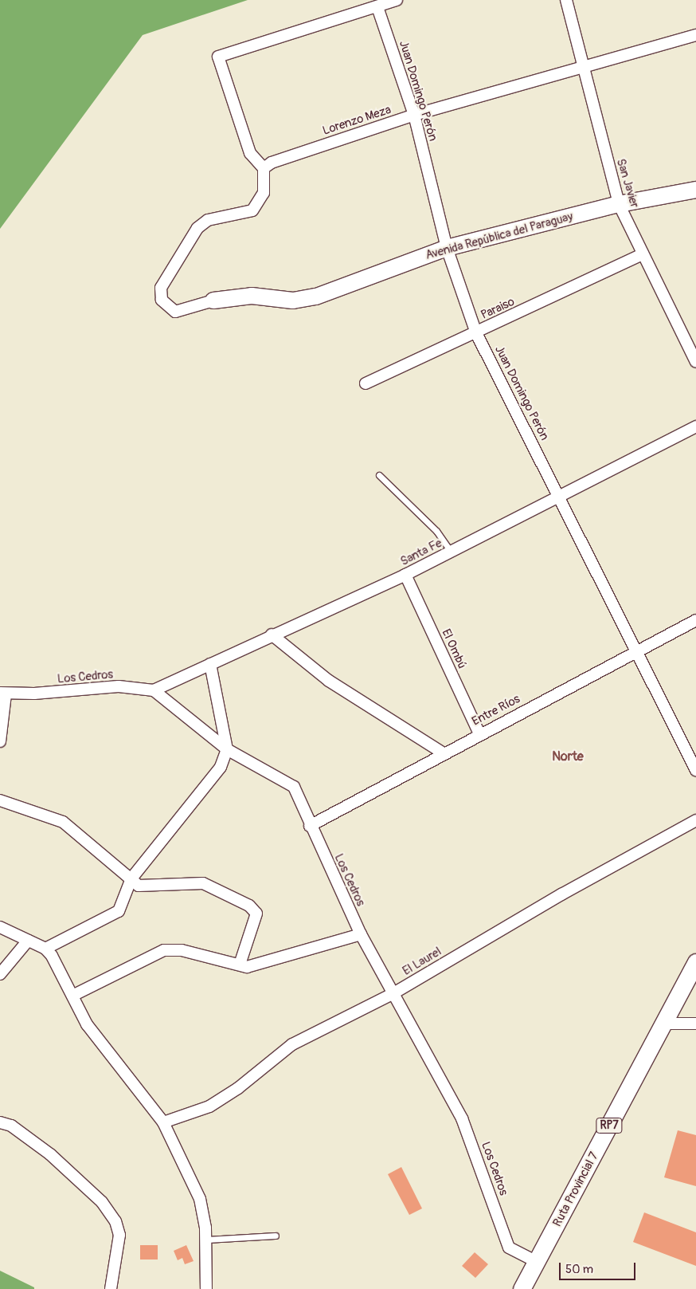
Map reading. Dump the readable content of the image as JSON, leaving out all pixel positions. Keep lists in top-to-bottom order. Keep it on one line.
{"streets":{"main road":["Avenida República del Paraguay","RP7","Ruta Provincial 7"],"street":["Juan Domingo Perón","Lorenzo Meza","San Javier","Paraiso","Santa Fe","El Ombú","Los Cedros","Entre Ríos","El Laurel"]},"crossings":[["Juan Domingo Perón","Lorenzo Meza"],["Juan Domingo Perón","Avenida República del Paraguay"],["Juan Domingo Perón","Paraiso"],["Juan Domingo Perón","Santa Fe"],["Juan Domingo Perón","Entre Ríos"],["Lorenzo Meza","San Javier"],["San Javier","Avenida República del Paraguay"],["San Javier","Paraiso"],["Santa Fe","El Ombú"],["Santa Fe","Los Cedros"],["El Ombú","Entre Ríos"],["Los Cedros","Entre Ríos"],["Los Cedros","El Laurel"],["Los Cedros","Ruta Provincial 7"]],"districts":["Norte"],"scale_bar":"50 m"}
